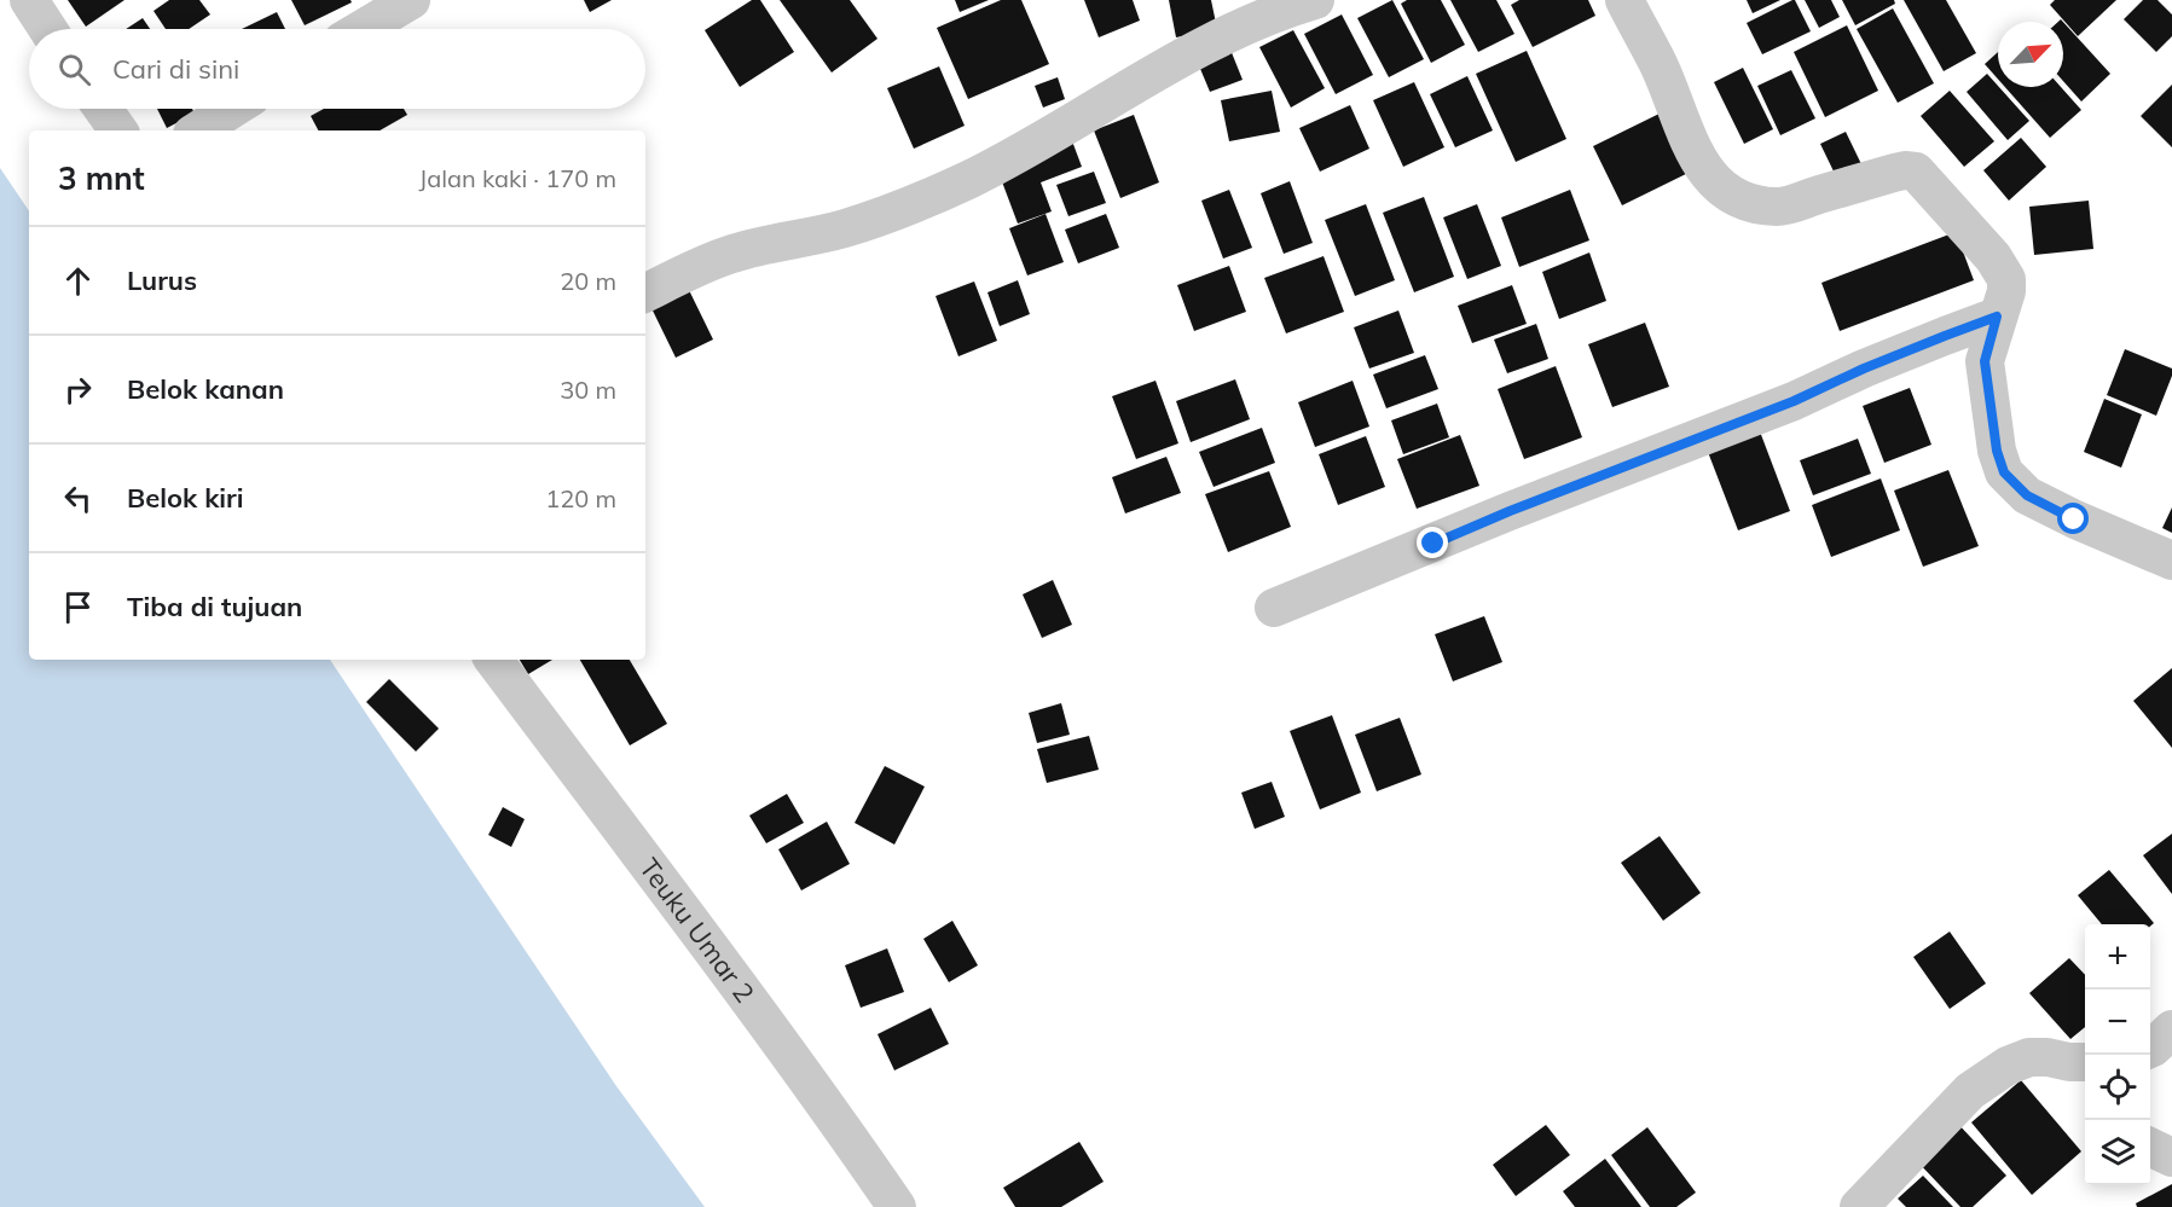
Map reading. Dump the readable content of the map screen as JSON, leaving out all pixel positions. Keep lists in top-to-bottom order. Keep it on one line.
{"streets":{"street":["Teuku Umar 2"]},"north":"top right","page":{"search":"Cari di sini","heading":["3 mnt","Jalan kaki · 170 m"],"list":[["Lurus","20 m"],["Belok kanan","30 m"],["Belok kiri","120 m"],"Tiba di tujuan"],"map_buttons":["+","−"]}}
